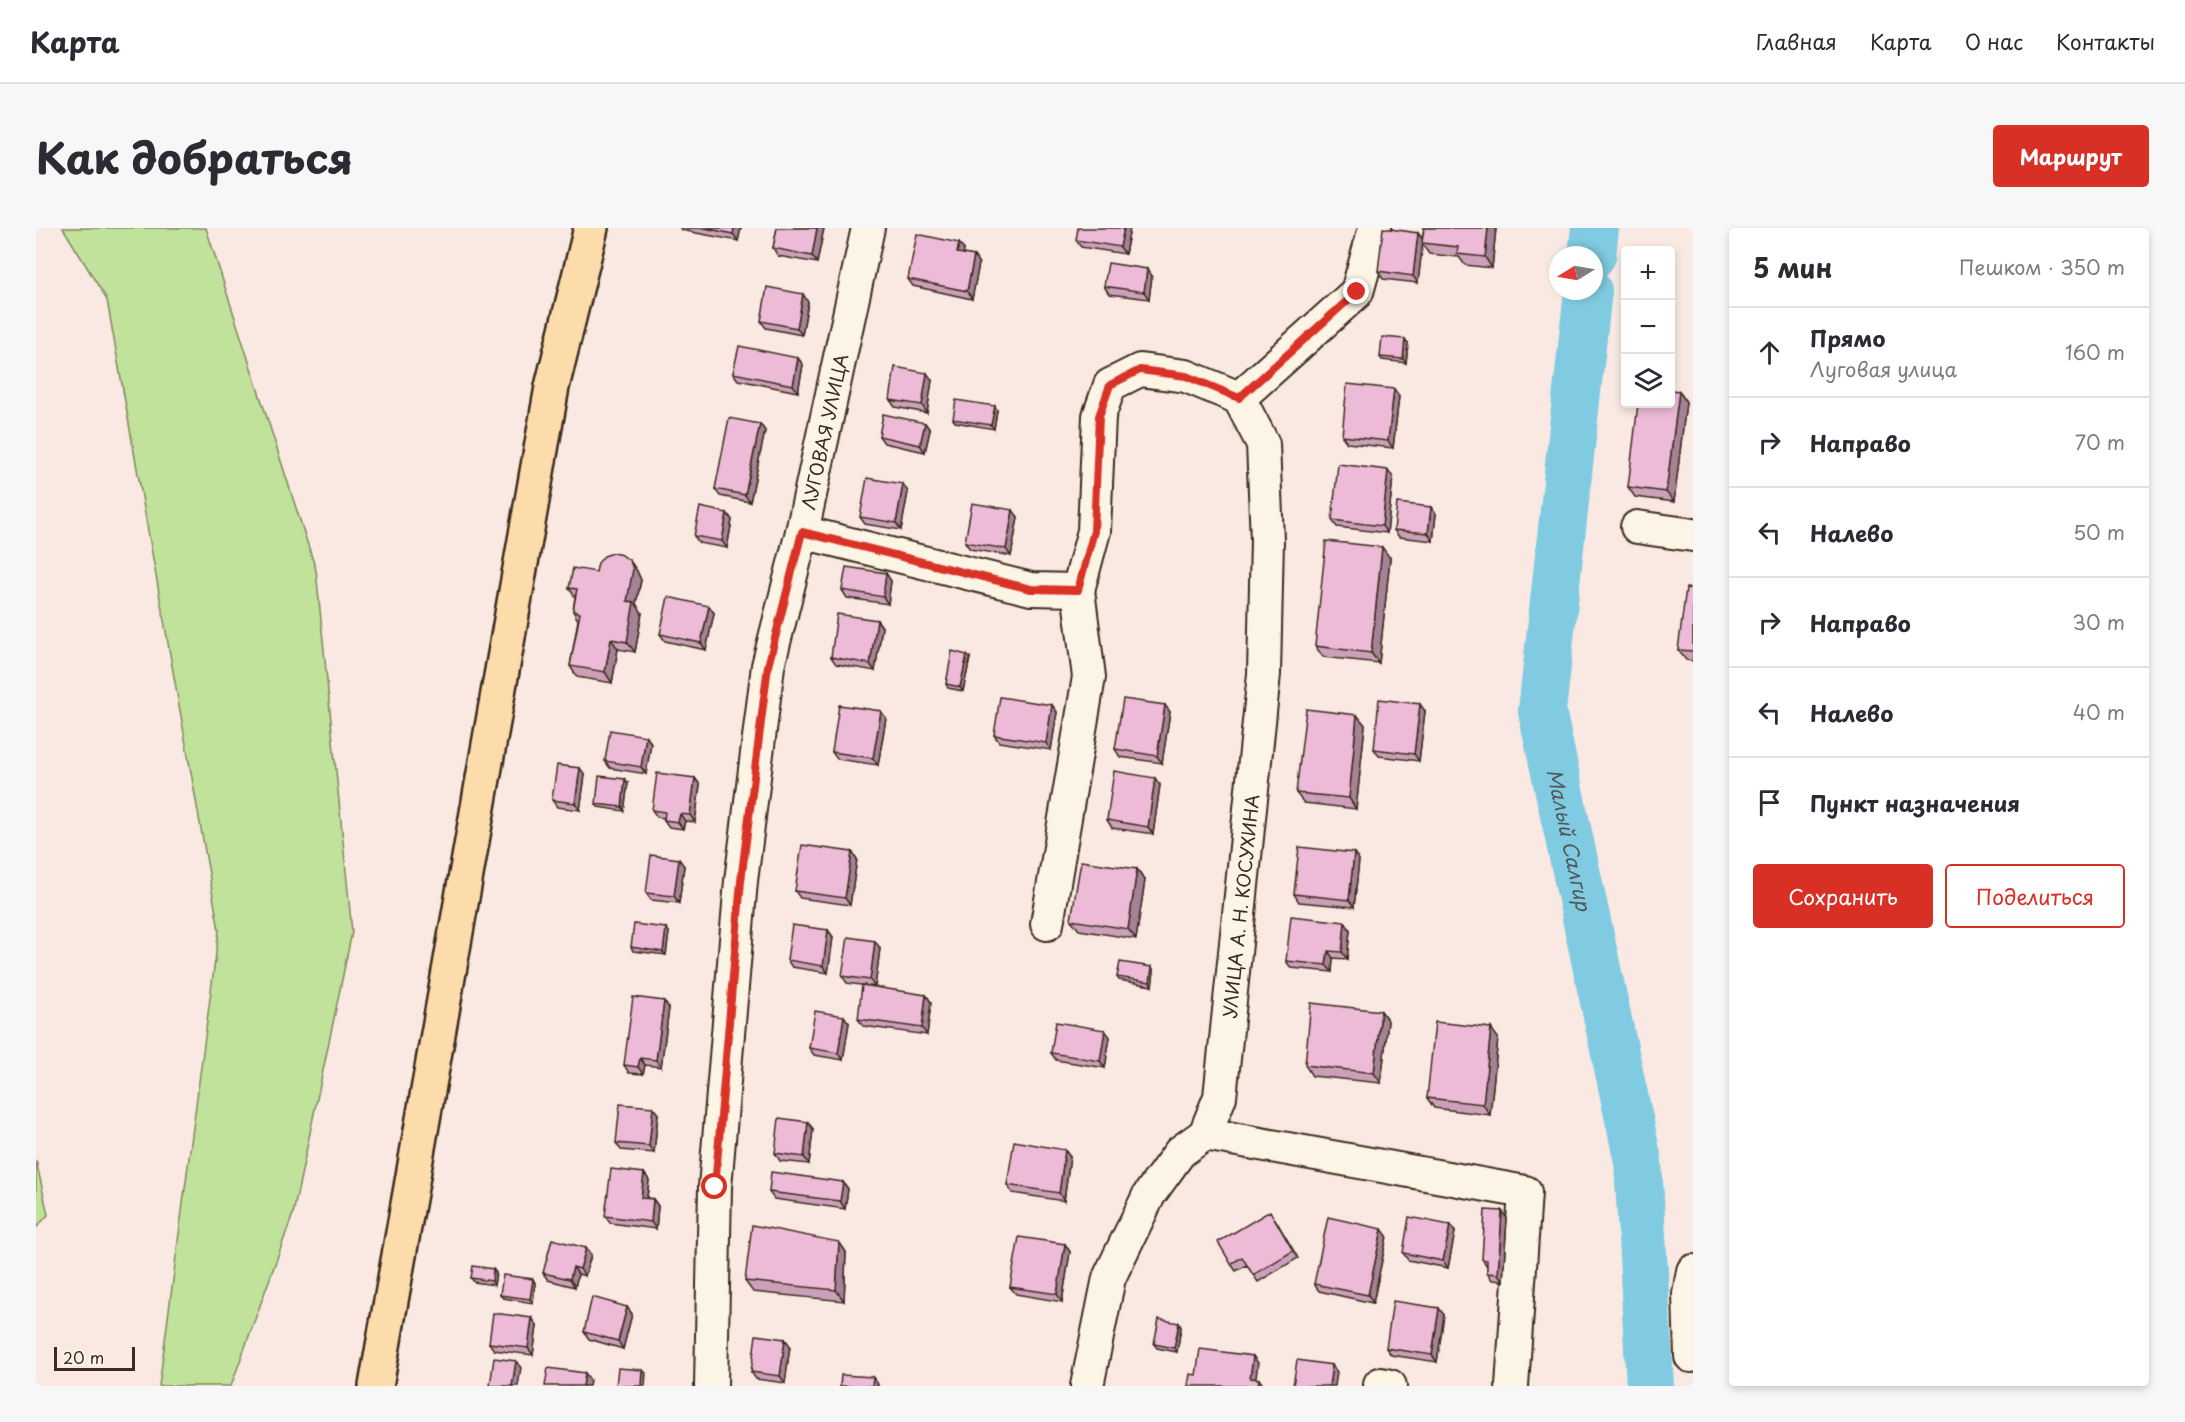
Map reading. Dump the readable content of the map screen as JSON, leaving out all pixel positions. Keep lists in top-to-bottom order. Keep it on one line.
{"streets":{"street":["ЛУГОВАЯ УЛИЦА","УЛИЦА А. Н. КОСУХИНА"]},"water":["Малый Салгир"],"scale_bar":"20 m","north":"left","page":{"header":"Карта","nav":["Главная","Карта","О нас","Контакты"],"title":"Как добраться","buttons":["Маршрут",["Сохранить","Поделиться"]],"heading":["5 мин","Пешком · 350 m"],"map_buttons":["+","−"],"list":[["Прямо","Луговая улица","160 m"],["Направо","70 m"],["Налево","50 m"],["Направо","30 m"],["Налево","40 m"],"Пункт назначения"],"scale":"20 m"}}
